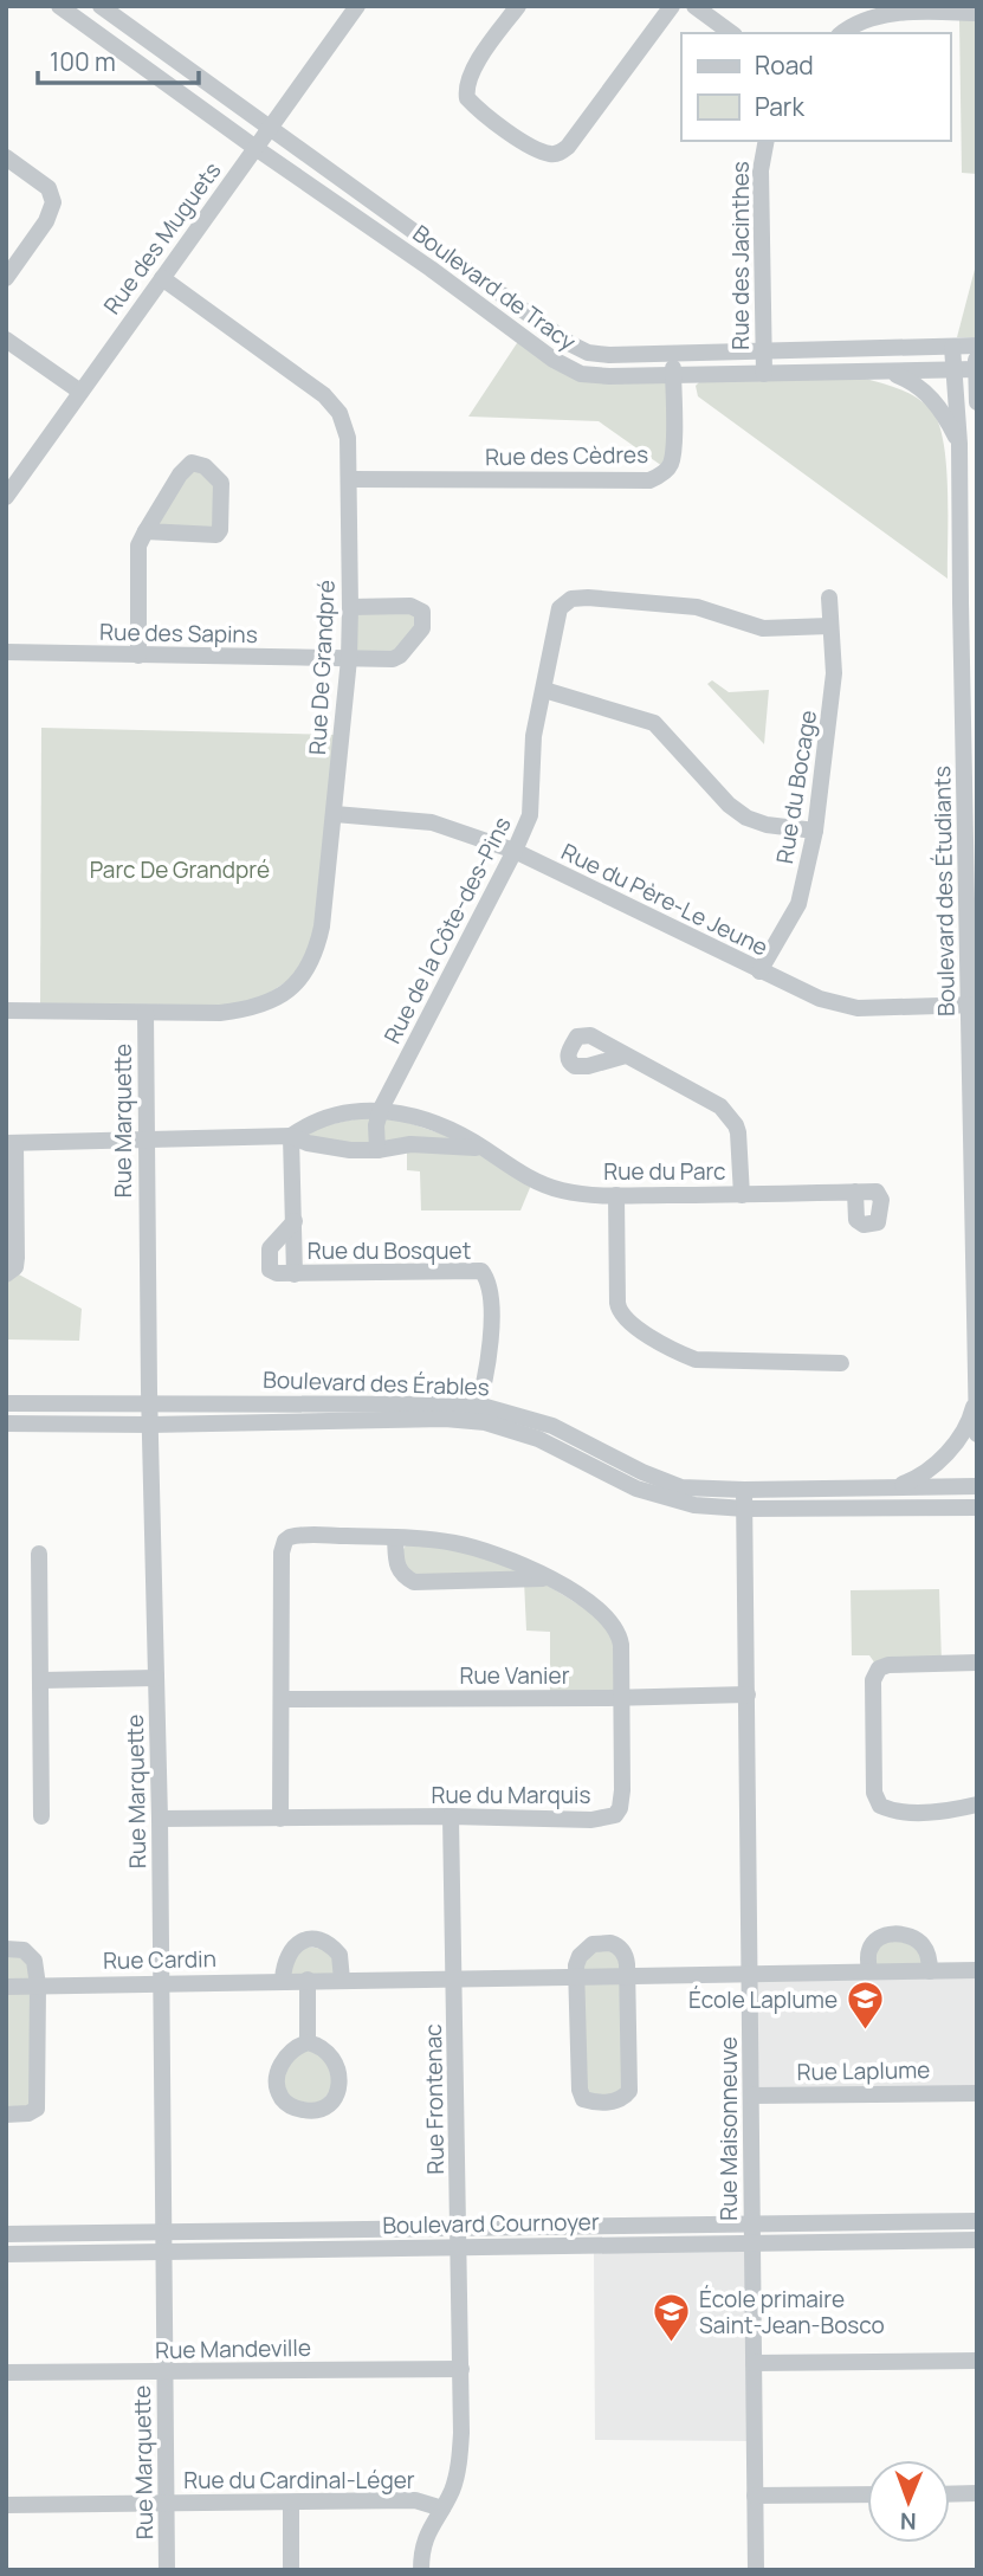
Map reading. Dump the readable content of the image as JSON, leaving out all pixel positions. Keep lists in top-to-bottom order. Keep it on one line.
{"streets":{"street":["Rue des Muguets","Rue des Jacinthes","Boulevard de Tracy","Rue des Cèdres","Rue des Sapins","Rue De Grandpré","Rue du Bocage","Boulevard des Étudiants","Rue du Père-Le Jeune","Rue de la Côte-des-Pins","Rue Marquette","Rue du Parc","Rue du Bosquet","Boulevard des Érables","Rue Vanier","Rue du Marquis","Rue Cardin","Rue Laplume","Rue Frontenac","Rue Maisonneuve","Boulevard Cournoyer","Rue Mandeville","Rue du Cardinal-Léger"]},"crossings":[["Rue des Muguets","Boulevard de Tracy"],["Rue des Muguets","Rue De Grandpré"],["Rue des Jacinthes","Boulevard de Tracy"],["Boulevard de Tracy","Rue des Cèdres"],["Boulevard de Tracy","Boulevard des Étudiants"],["Rue des Cèdres","Rue De Grandpré"],["Rue des Sapins","Rue De Grandpré"],["Rue De Grandpré","Rue du Père-Le Jeune"],["Rue De Grandpré","Rue Marquette"],["Rue du Bocage","Rue du Père-Le Jeune"],["Rue du Bocage","Rue de la Côte-des-Pins"],["Boulevard des Étudiants","Rue du Père-Le Jeune"],["Rue du Père-Le Jeune","Rue de la Côte-des-Pins"],["Rue de la Côte-des-Pins","Rue du Parc"],["Rue Marquette","Rue du Parc"],["Rue Marquette","Boulevard des Érables"],["Rue Marquette","Rue du Marquis"],["Rue Marquette","Rue Cardin"],["Rue Marquette","Boulevard Cournoyer"],["Rue Marquette","Rue Mandeville"],["Rue Marquette","Rue du Cardinal-Léger"],["Rue du Parc","Rue du Bosquet"],["Rue du Bosquet","Boulevard des Érables"],["Boulevard des Érables","Rue Maisonneuve"],["Rue Vanier","Rue du Marquis"],["Rue Vanier","Rue Maisonneuve"],["Rue du Marquis","Rue Frontenac"],["Rue Cardin","Rue Frontenac"],["Rue Cardin","Rue Maisonneuve"],["Rue Laplume","Rue Maisonneuve"],["Rue Frontenac","Boulevard Cournoyer"],["Rue Frontenac","Rue Mandeville"],["Rue Frontenac","Rue du Cardinal-Léger"],["Rue Maisonneuve","Boulevard Cournoyer"]],"parks":["Parc De Grandpré"],"places":{"school or university":["École Laplume","École primaire Saint-Jean-Bosco"]},"legend":["Road","Park"],"scale_bar":"100 m","north":"bottom"}
